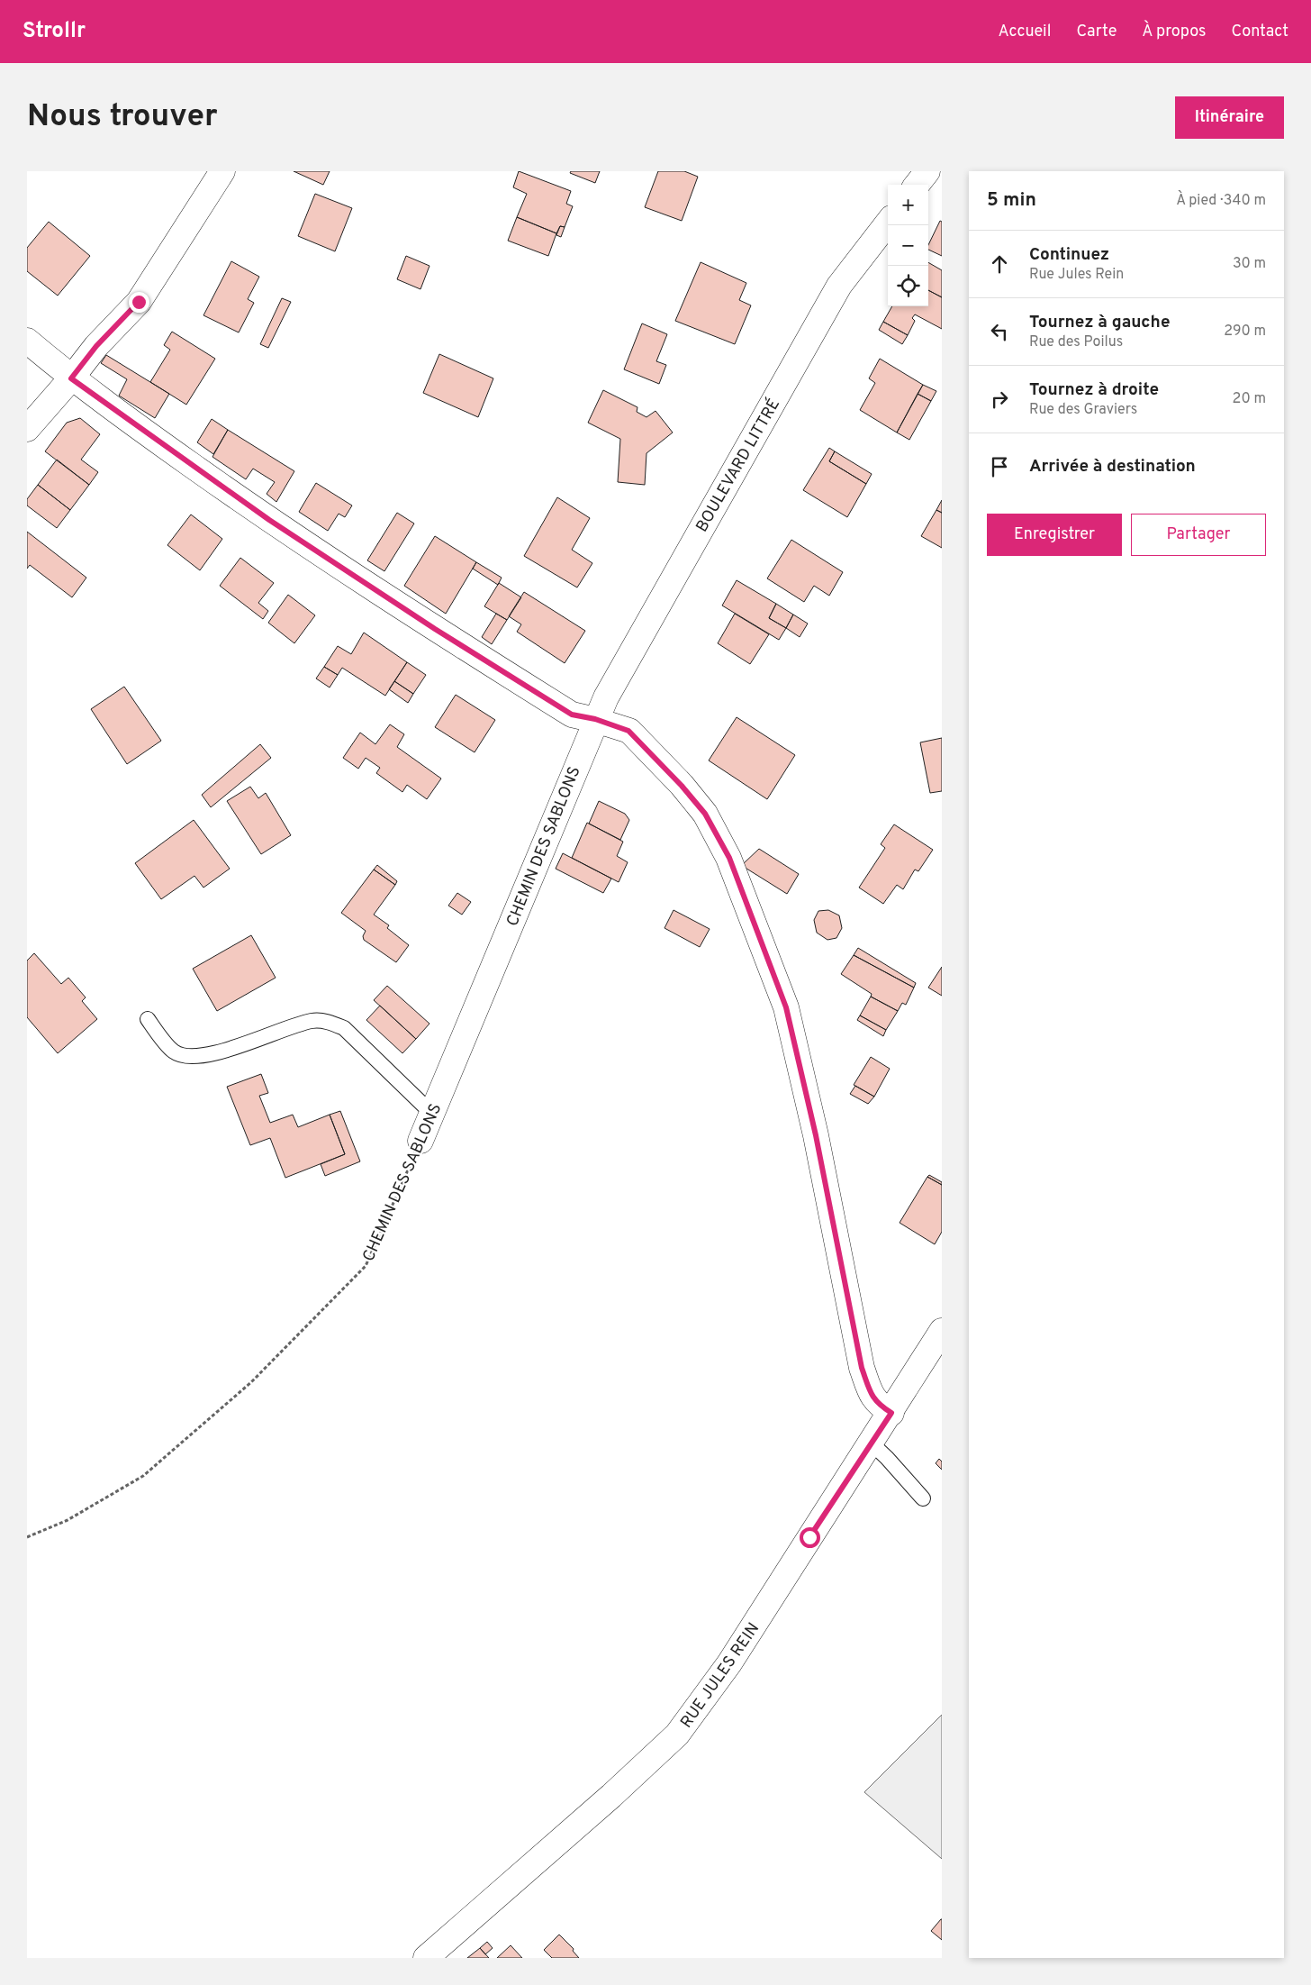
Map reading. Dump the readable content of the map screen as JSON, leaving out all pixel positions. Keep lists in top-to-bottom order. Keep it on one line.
{"streets":{"street":["BOULEVARD LITTRÉ","CHEMIN DES SABLONS","RUE JULES REIN"]},"crossings":[["BOULEVARD LITTRÉ","CHEMIN DES SABLONS"]],"page":{"header":"Strollr","nav":["Accueil","Carte","À propos","Contact"],"buttons":["Itinéraire",["Enregistrer","Partager"]],"title":"Nous trouver","heading":["5 min","À pied · 340 m"],"map_buttons":["+","−"],"list":[["Continuez","Rue Jules Rein","30 m"],["Tournez à gauche","Rue des Poilus","290 m"],["Tournez à droite","Rue des Graviers","20 m"],"Arrivée à destination"]}}
